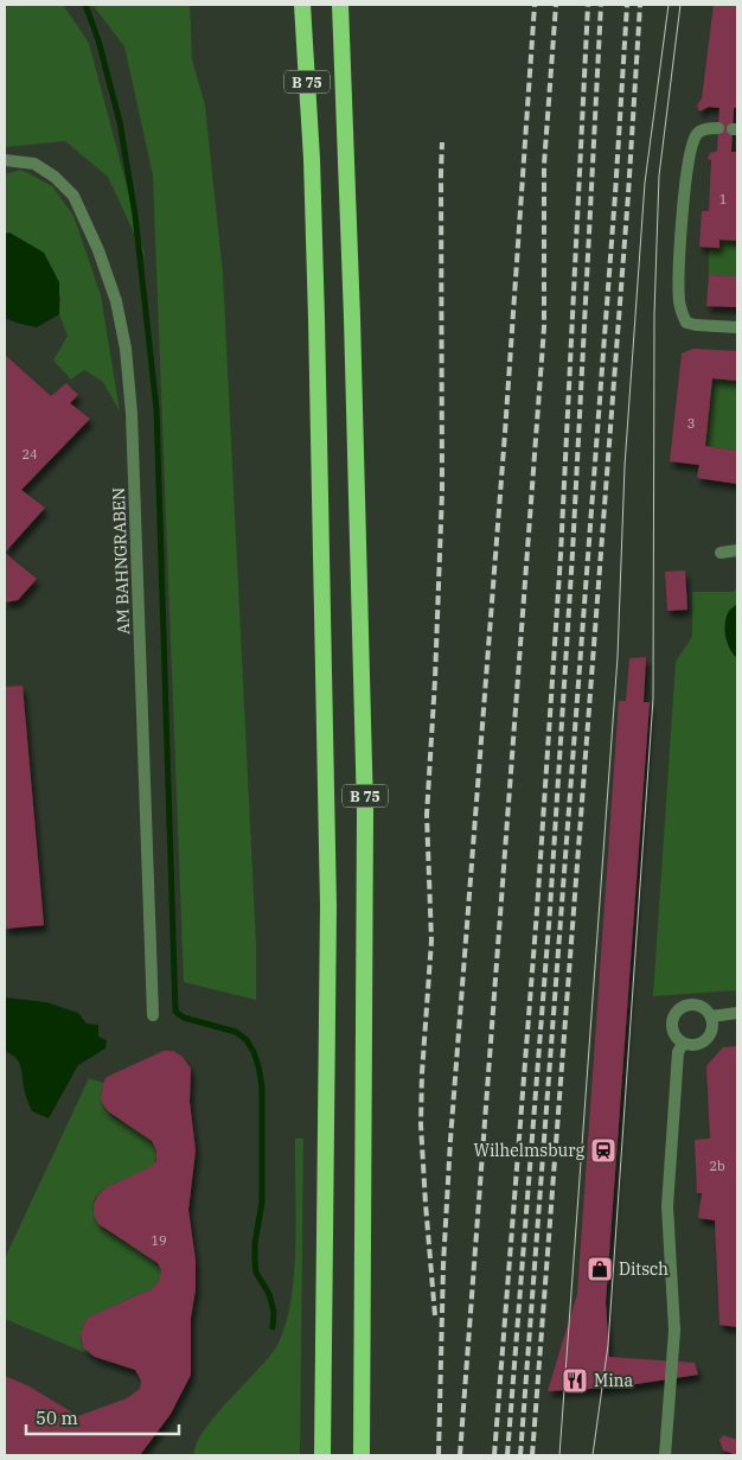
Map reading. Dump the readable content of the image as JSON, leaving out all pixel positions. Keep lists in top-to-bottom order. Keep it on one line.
{"streets":{"highway":["B 75"],"street":["AM BAHNGRABEN"]},"places":{"station":["Wilhelmsburg"],"shop":["Ditsch"],"restaurant":["Mina"]},"house_numbers":["1","3","24","2b","19"],"scale_bar":"50 m"}
